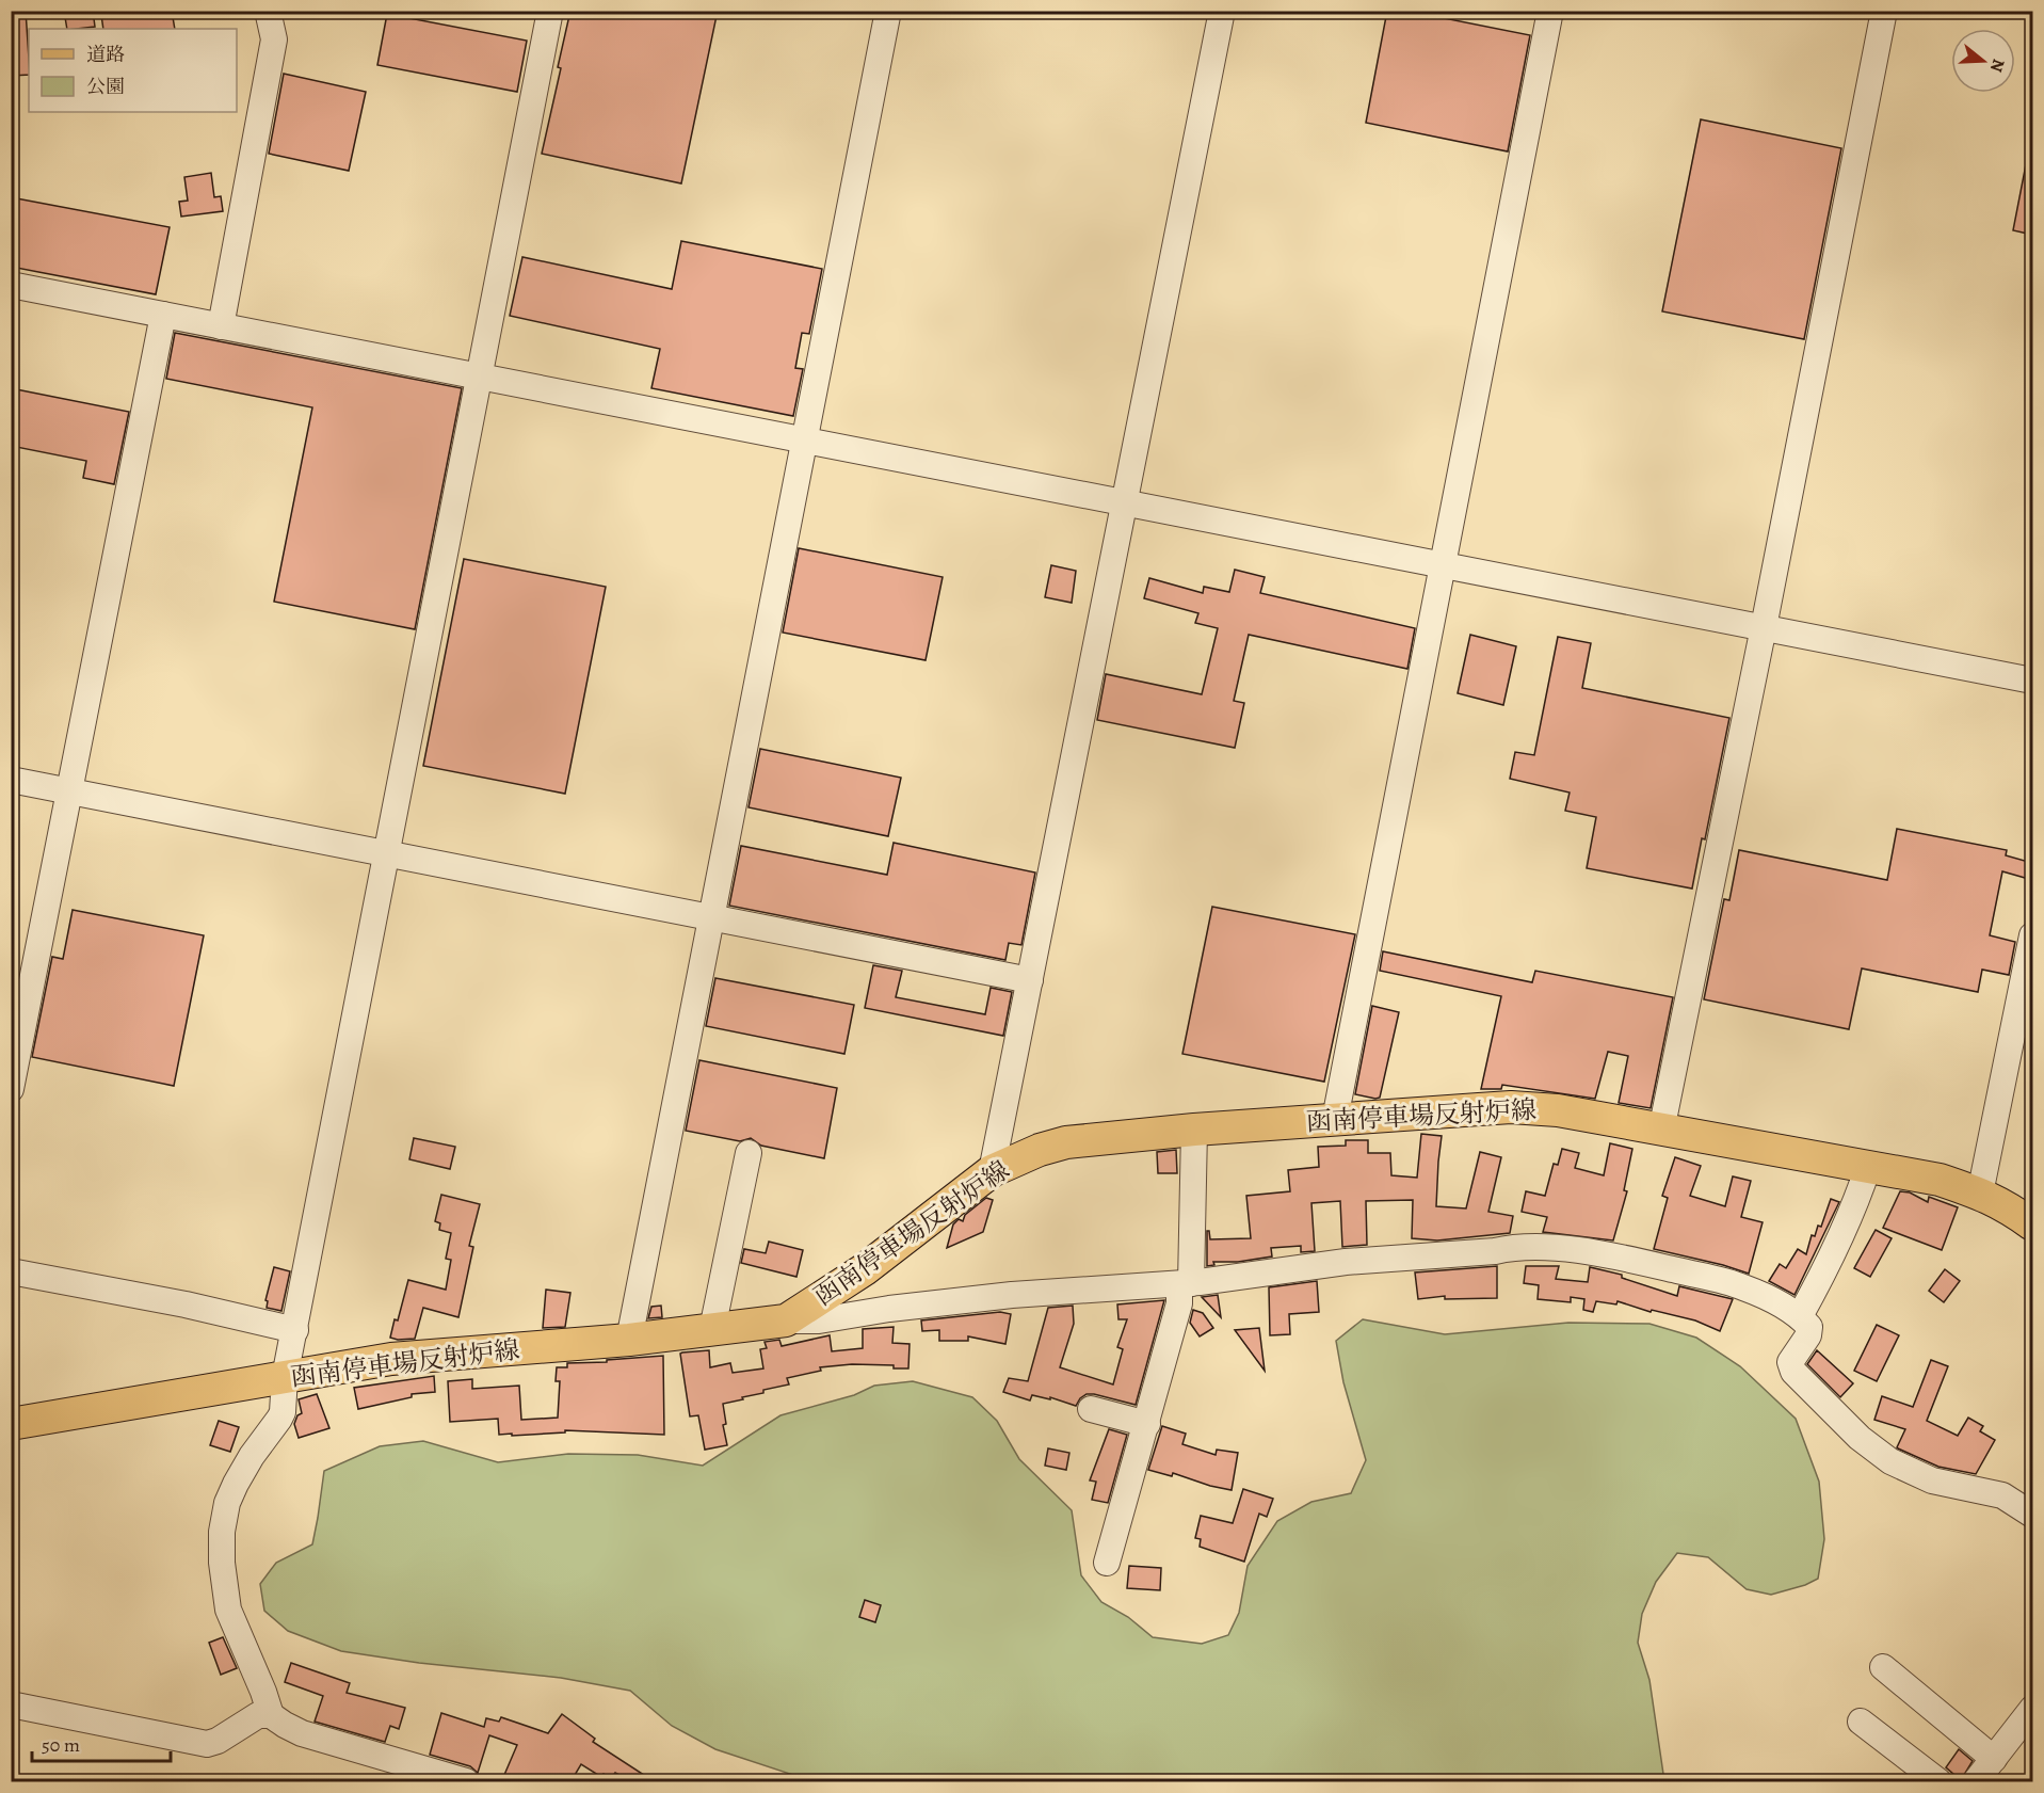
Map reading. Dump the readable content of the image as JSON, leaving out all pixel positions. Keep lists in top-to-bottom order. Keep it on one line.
{"streets":{"main road":["函南停車場反射炉線"]},"legend":["道路","公園"],"scale_bar":"50 m","north":"right"}
